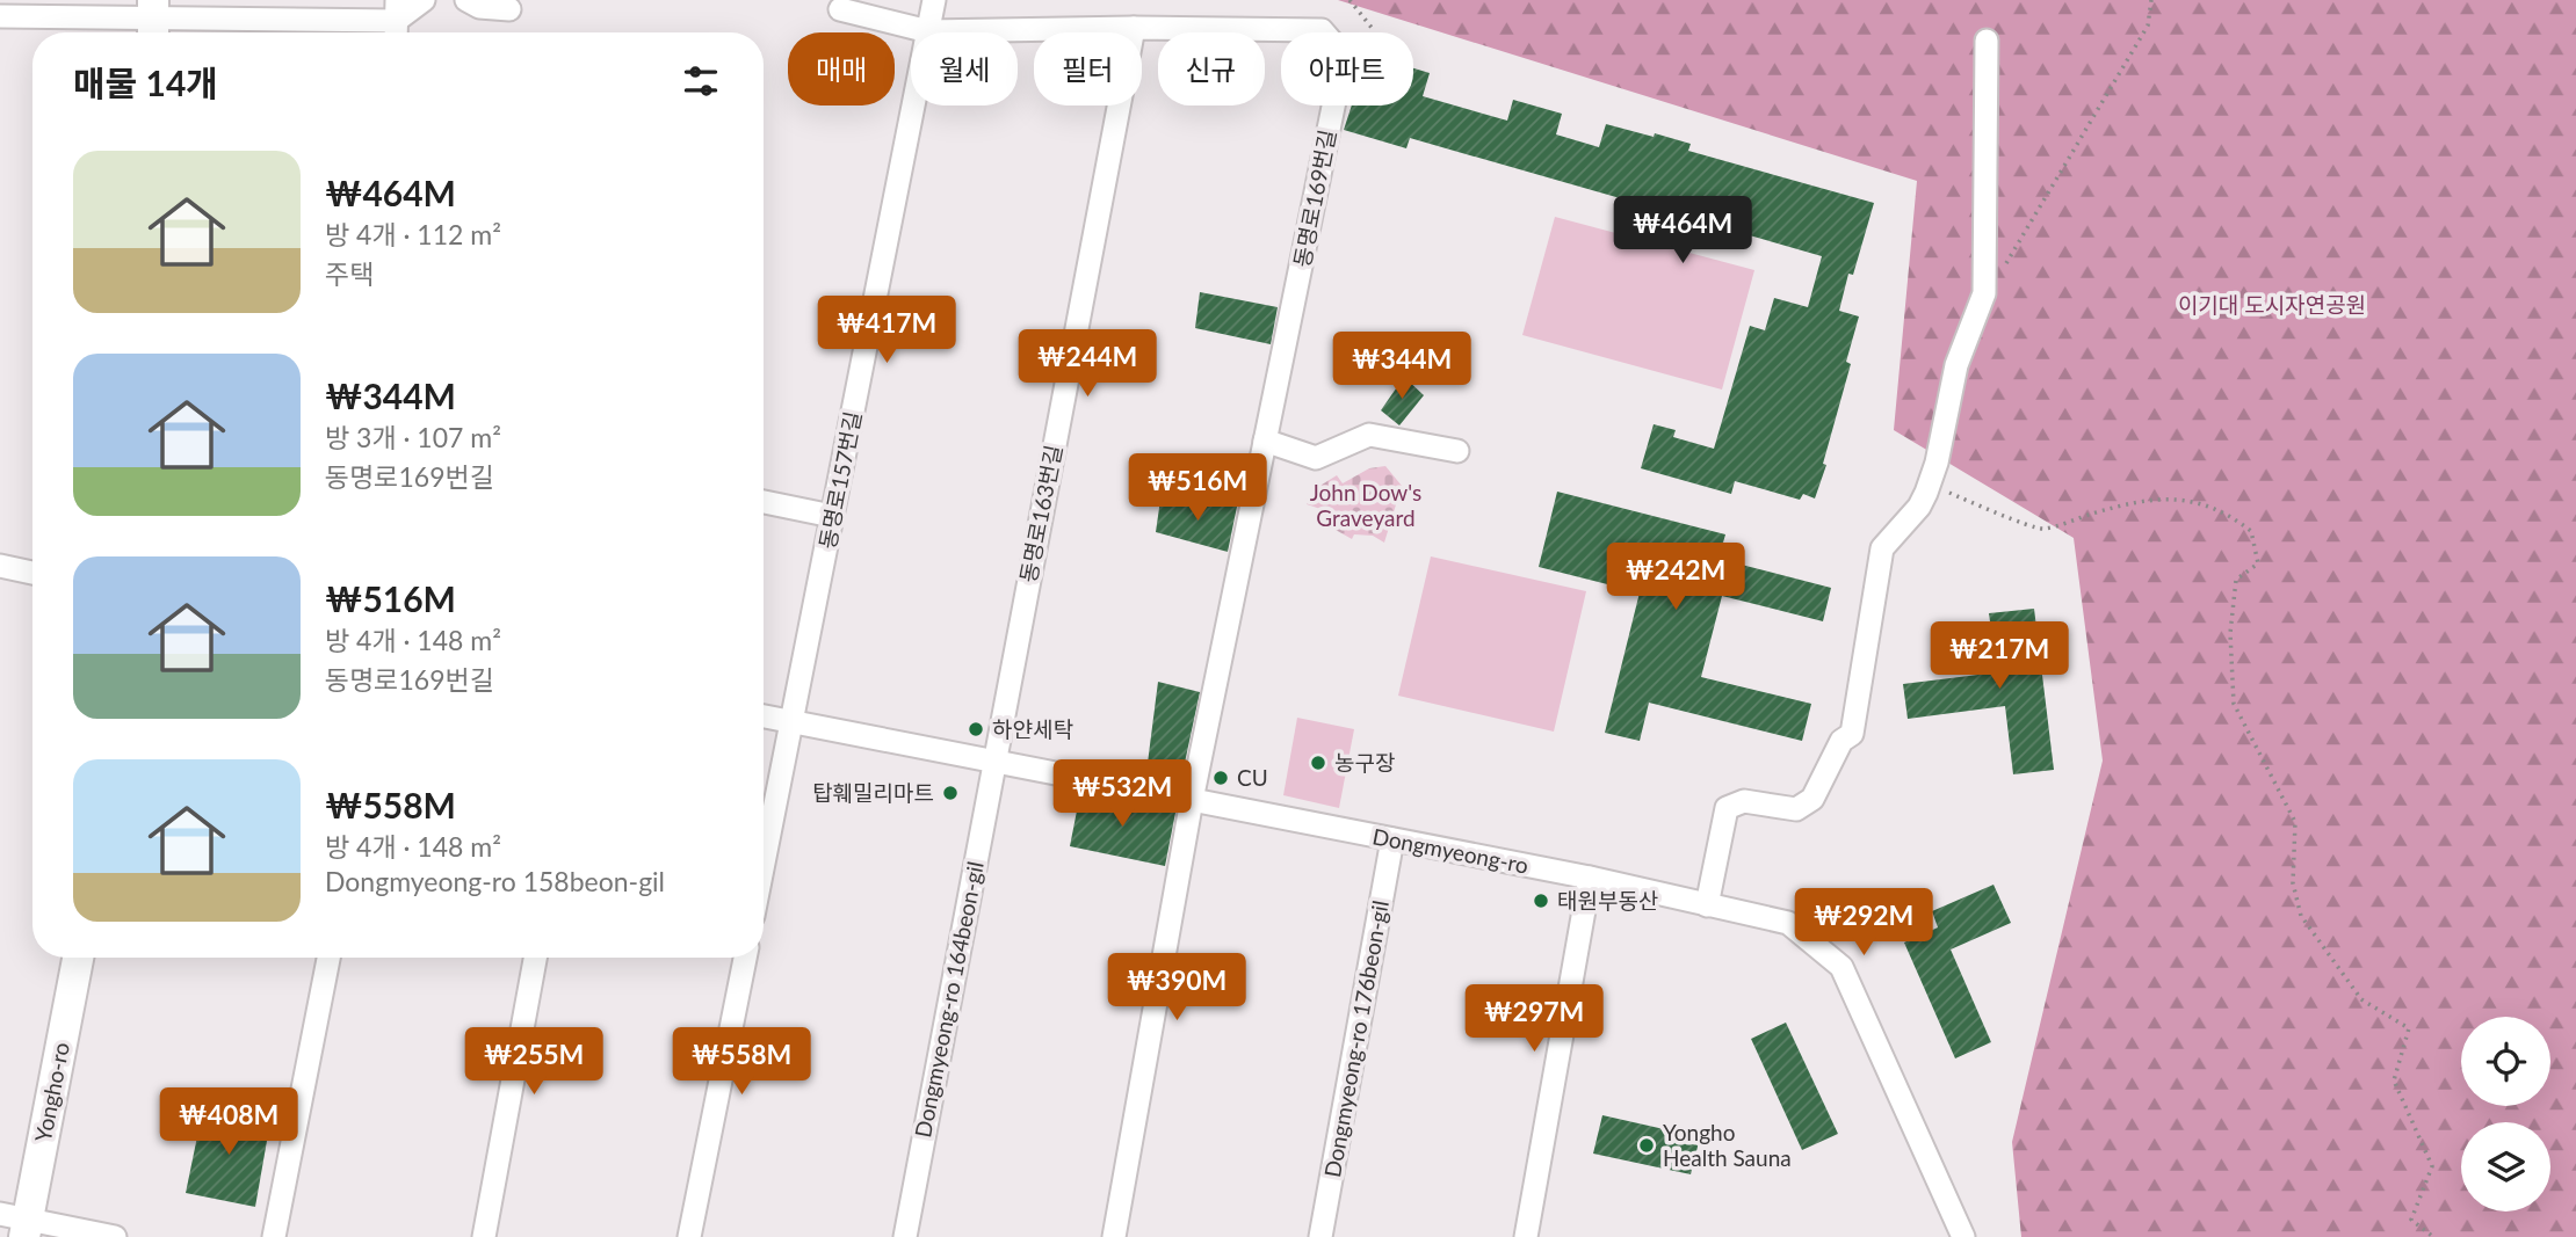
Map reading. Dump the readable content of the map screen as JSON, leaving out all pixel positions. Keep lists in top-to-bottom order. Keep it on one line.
{"streets":{"main road":["Yongho-ro"],"street":["동명로169번길","동명로157번길","동명로163번길","Dongmyeong-ro","Dongmyeong-ro 164beon-gil","Dongmyeong-ro 176beon-gil"]},"crossings":[["동명로169번길","Dongmyeong-ro"],["동명로157번길","Dongmyeong-ro"],["동명로163번길","Dongmyeong-ro"],["동명로163번길","Dongmyeong-ro 164beon-gil"],["Dongmyeong-ro","Dongmyeong-ro 164beon-gil"],["Dongmyeong-ro","Dongmyeong-ro 176beon-gil"]],"parks":["이기대 도시자연공원","John Dow's Graveyard"],"places":["하얀세탁","농구장","CU","탑훼밀리마트","태원부동산","Yongho Health Sauna"],"page":{"chip":["매매","월세","필터","신규","아파트"],"heading":"매물 14개","list":[{"name":"₩464M","note":"방 4개 · 112 m² · 주택"},{"name":"₩344M","note":"방 3개 · 107 m² · 동명로169번길"},{"name":"₩516M","note":"방 4개 · 148 m² · 동명로169번길"},{"name":"₩558M","note":"방 4개 · 148 m² · Dongmyeong-ro 158beon-gil"}],"price":["₩464M","₩417M","₩244M","₩344M","₩516M","₩242M","₩217M","₩532M","₩292M","₩390M","₩297M","₩255M","₩558M","₩408M"]}}
